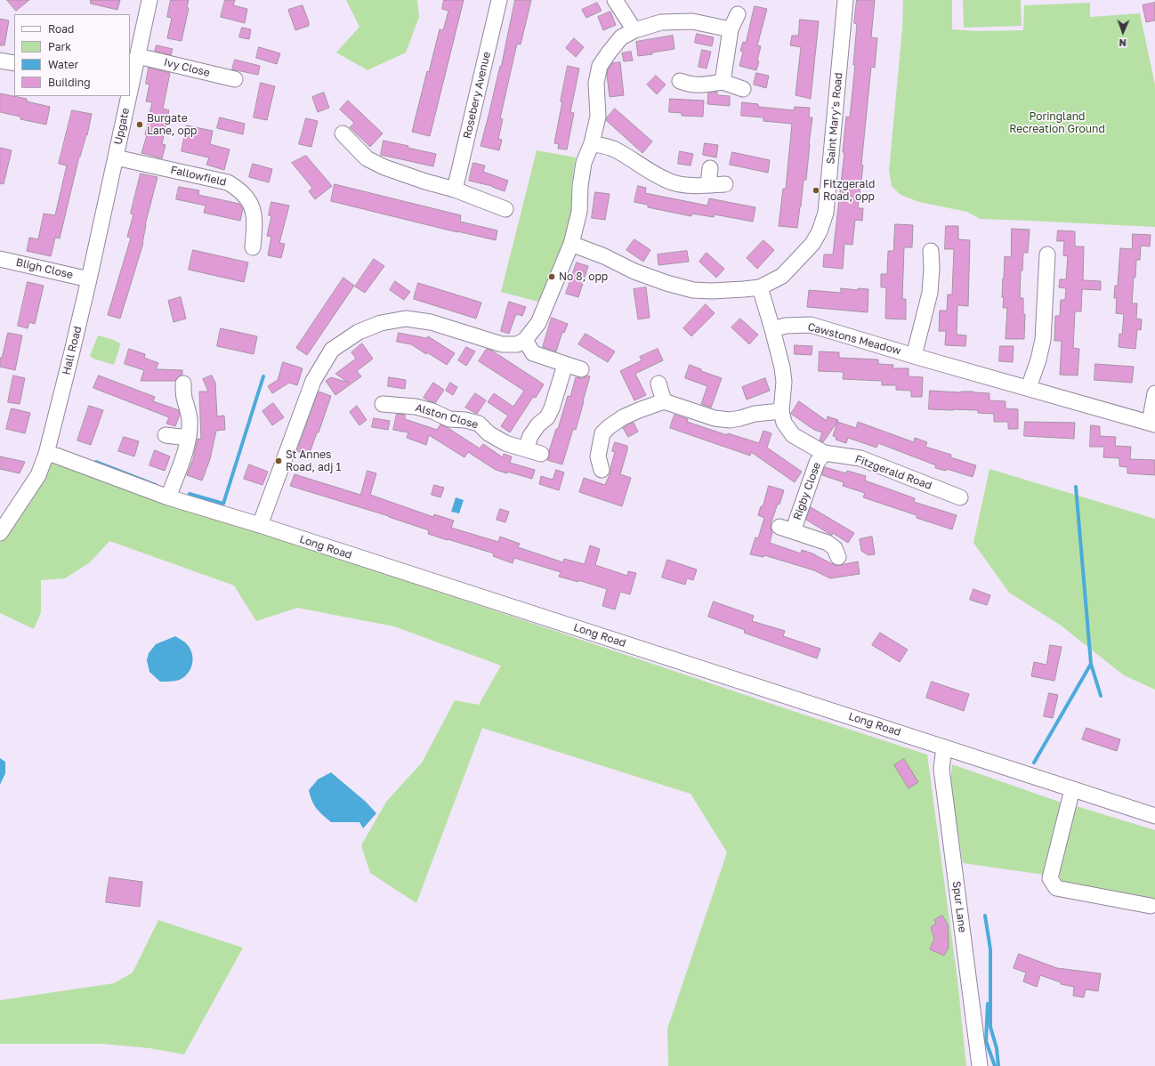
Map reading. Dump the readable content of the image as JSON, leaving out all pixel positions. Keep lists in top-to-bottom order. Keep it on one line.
{"streets":{"street":["Ivy Close","Rosebery Avenue","Saint Mary's Road","Upgate","Fallowfield","Bligh Close","Cawstons Meadow","Hall Road","Alston Close","Fitzgerald Road","Rigby Close","Long Road","Spur Lane"]},"crossings":[["Ivy Close","Upgate"],["Saint Mary's Road","Fitzgerald Road"],["Upgate","Fallowfield"],["Upgate","Hall Road"],["Fallowfield","Hall Road"],["Bligh Close","Hall Road"],["Cawstons Meadow","Fitzgerald Road"],["Hall Road","Long Road"],["Fitzgerald Road","Rigby Close"],["Long Road","Spur Lane"]],"parks":["Poringland Recreation Ground"],"places":["Burgate Lane, opp","Fitzgerald Road, opp","No 8, opp","St Annes Road, adj 1"],"legend":["Road","Park","Water","Building"],"north":"bottom"}
